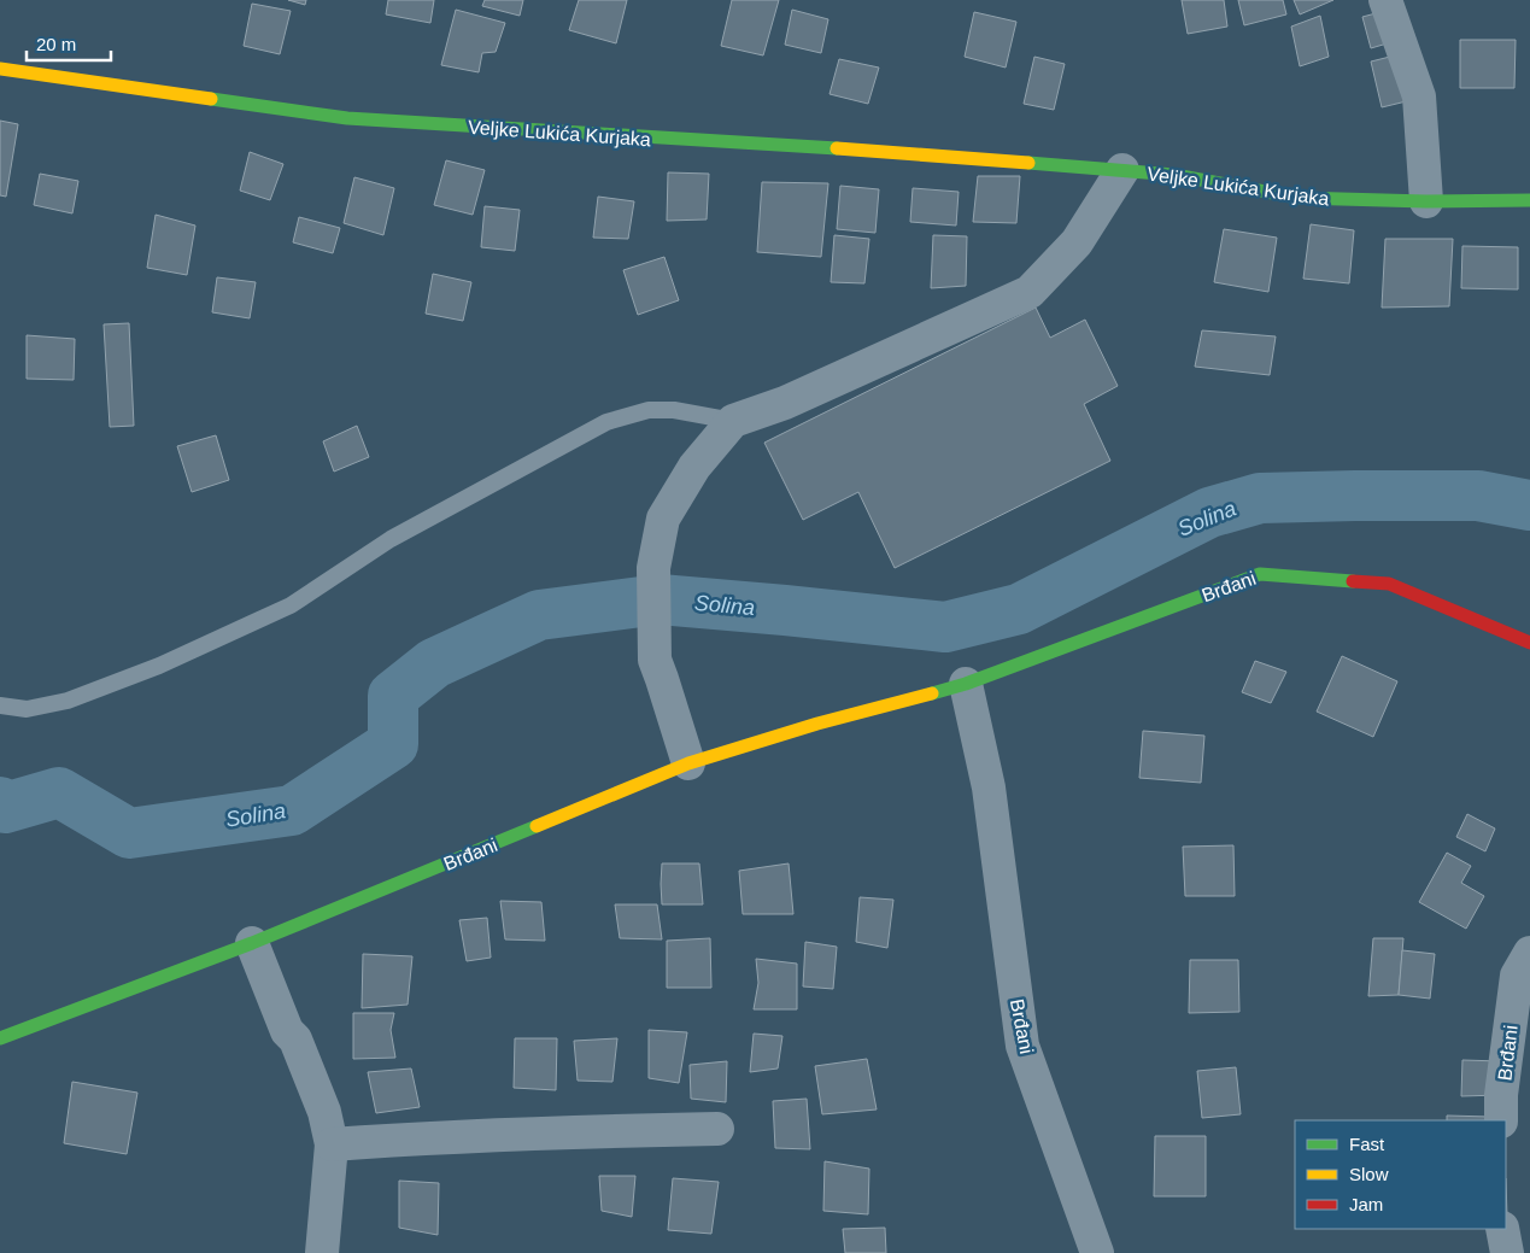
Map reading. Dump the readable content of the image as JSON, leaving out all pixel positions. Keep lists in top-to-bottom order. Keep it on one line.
{"streets":{"street":["Veljke Lukića Kurjaka","Brđani"]},"water":["Solina"],"legend":["Fast","Slow","Jam"],"scale_bar":"20 m"}
